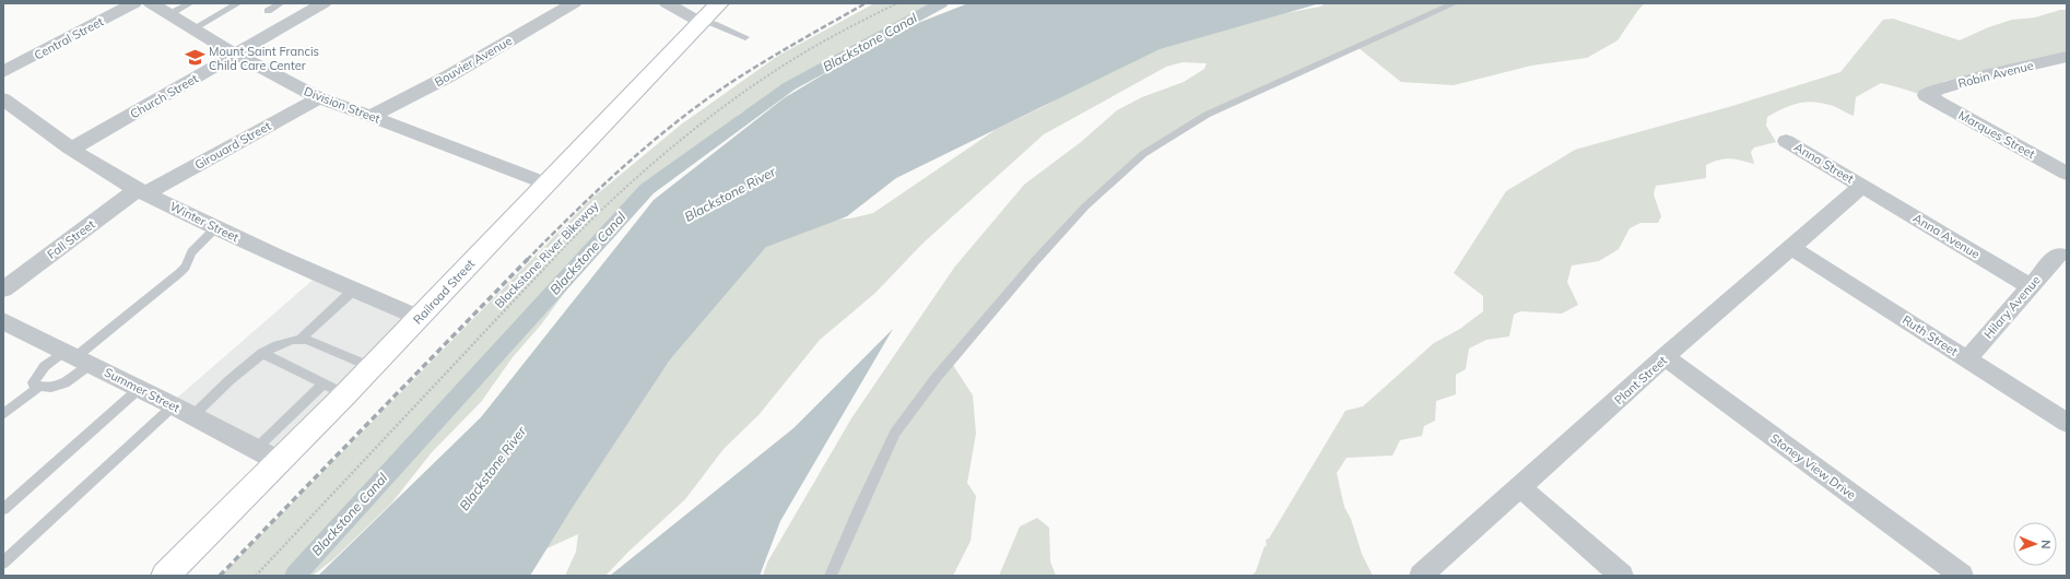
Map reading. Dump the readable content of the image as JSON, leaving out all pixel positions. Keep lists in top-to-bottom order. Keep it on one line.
{"streets":{"street":["Central Street","Bouvier Avenue","Robin Avenue","Church Street","Division Street","Marques Street","Girouard Street","Anna Street","Winter Street","Anna Avenue","Fall Street","Railroad Street","Hilary Avenue","Ruth Street","Plant Street","Summer Street","Stoney View Drive"],"path":["Blackstone River Bikeway"]},"crossings":[["Bouvier Avenue","Division Street"],["Robin Avenue","Marques Street"],["Church Street","Division Street"],["Church Street","Winter Street"],["Division Street","Girouard Street"],["Division Street","Railroad Street"],["Girouard Street","Winter Street"],["Girouard Street","Fall Street"],["Anna Street","Anna Avenue"],["Anna Street","Plant Street"],["Winter Street","Fall Street"],["Winter Street","Railroad Street"],["Anna Avenue","Hilary Avenue"],["Anna Avenue","Plant Street"],["Railroad Street","Summer Street"],["Hilary Avenue","Ruth Street"],["Ruth Street","Plant Street"],["Plant Street","Stoney View Drive"]],"water":["Blackstone Canal","Blackstone River"],"places":{"school or university":["Mount Saint Francis Child Care Center"]},"north":"right"}
